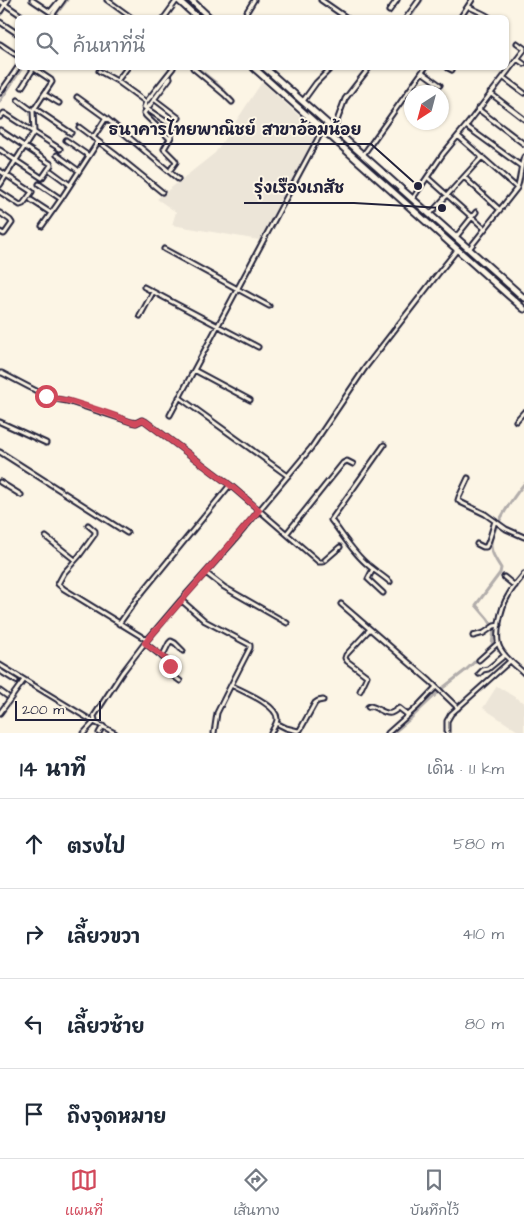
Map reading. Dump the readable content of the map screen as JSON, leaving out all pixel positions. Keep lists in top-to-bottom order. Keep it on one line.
{"places":["ธนาคารไทยพาณิชย์ สาขาอ้อมน้อย","รุ่งเรืองเภสัช"],"scale_bar":"200 m","north":"bottom left","page":{"search":"ค้นหาที่นี่","scale":"200 m","heading":["14 นาที","เดิน · 1.1 km"],"list":[["ตรงไป","580 m"],["เลี้ยวขวา","410 m"],["เลี้ยวซ้าย","80 m"],"ถึงจุดหมาย"],"nav":["แผนที่","เส้นทาง","บันทึกไว้"]}}
